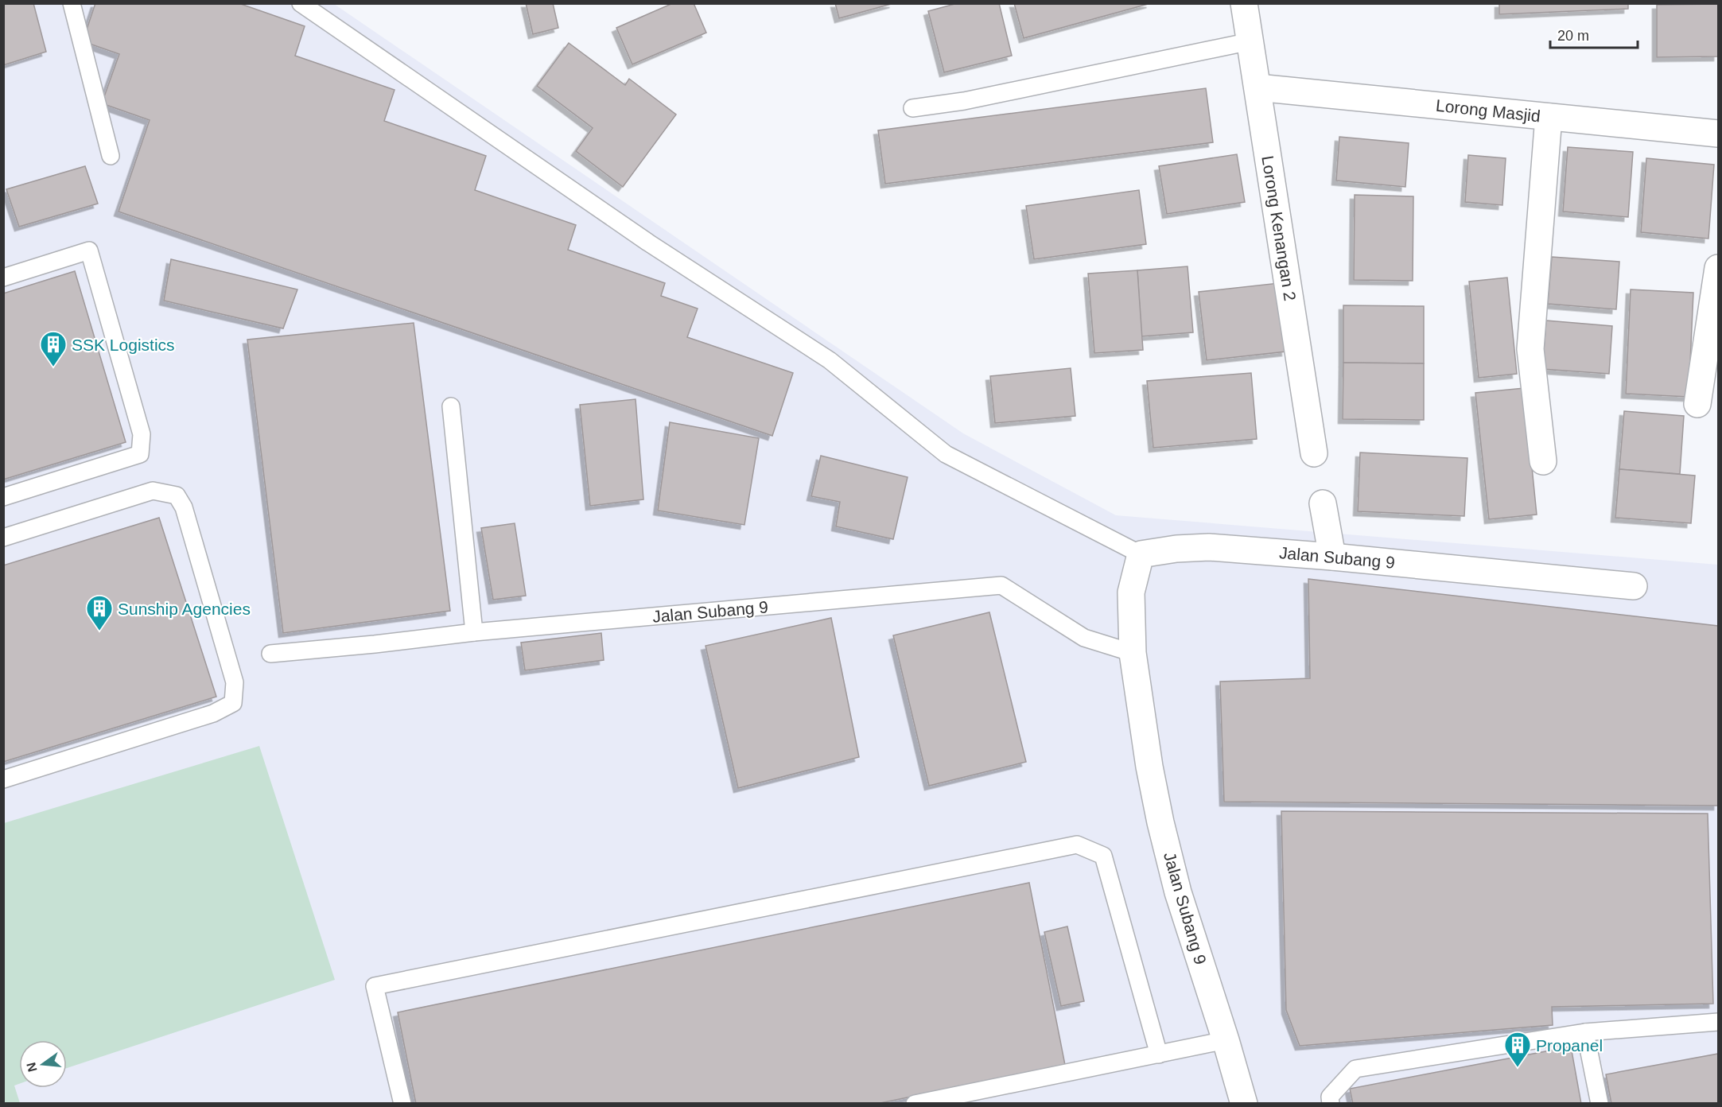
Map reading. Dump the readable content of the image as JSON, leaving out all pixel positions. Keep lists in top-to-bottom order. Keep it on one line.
{"streets":{"street":["Lorong Masjid","Lorong Kenangan 2","Jalan Subang 9"]},"crossings":[["Lorong Masjid","Lorong Kenangan 2"]],"places":{"building":["SSK Logistics","Sunship Agencies","Propanel"]},"scale_bar":"20 m","north":"left"}
